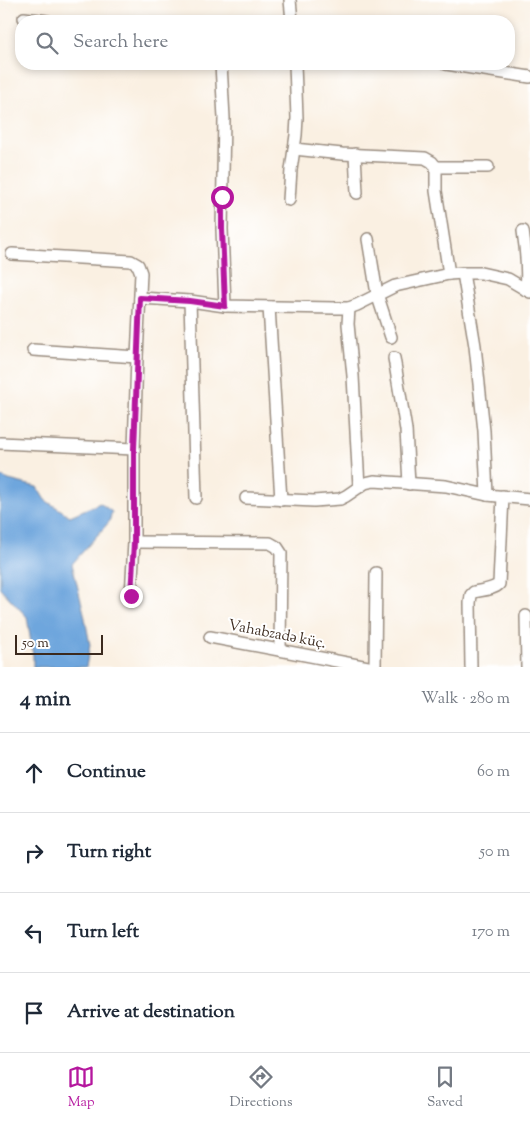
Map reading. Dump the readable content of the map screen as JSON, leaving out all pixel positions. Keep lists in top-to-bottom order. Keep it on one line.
{"streets":{"street":["Vahabzadə küç."]},"scale_bar":"50 m","page":{"search":"Search here","scale":"50 m","heading":["4 min","Walk · 280 m"],"list":[["Continue","60 m"],["Turn right","50 m"],["Turn left","170 m"],"Arrive at destination"],"nav":["Map","Directions","Saved"]}}
